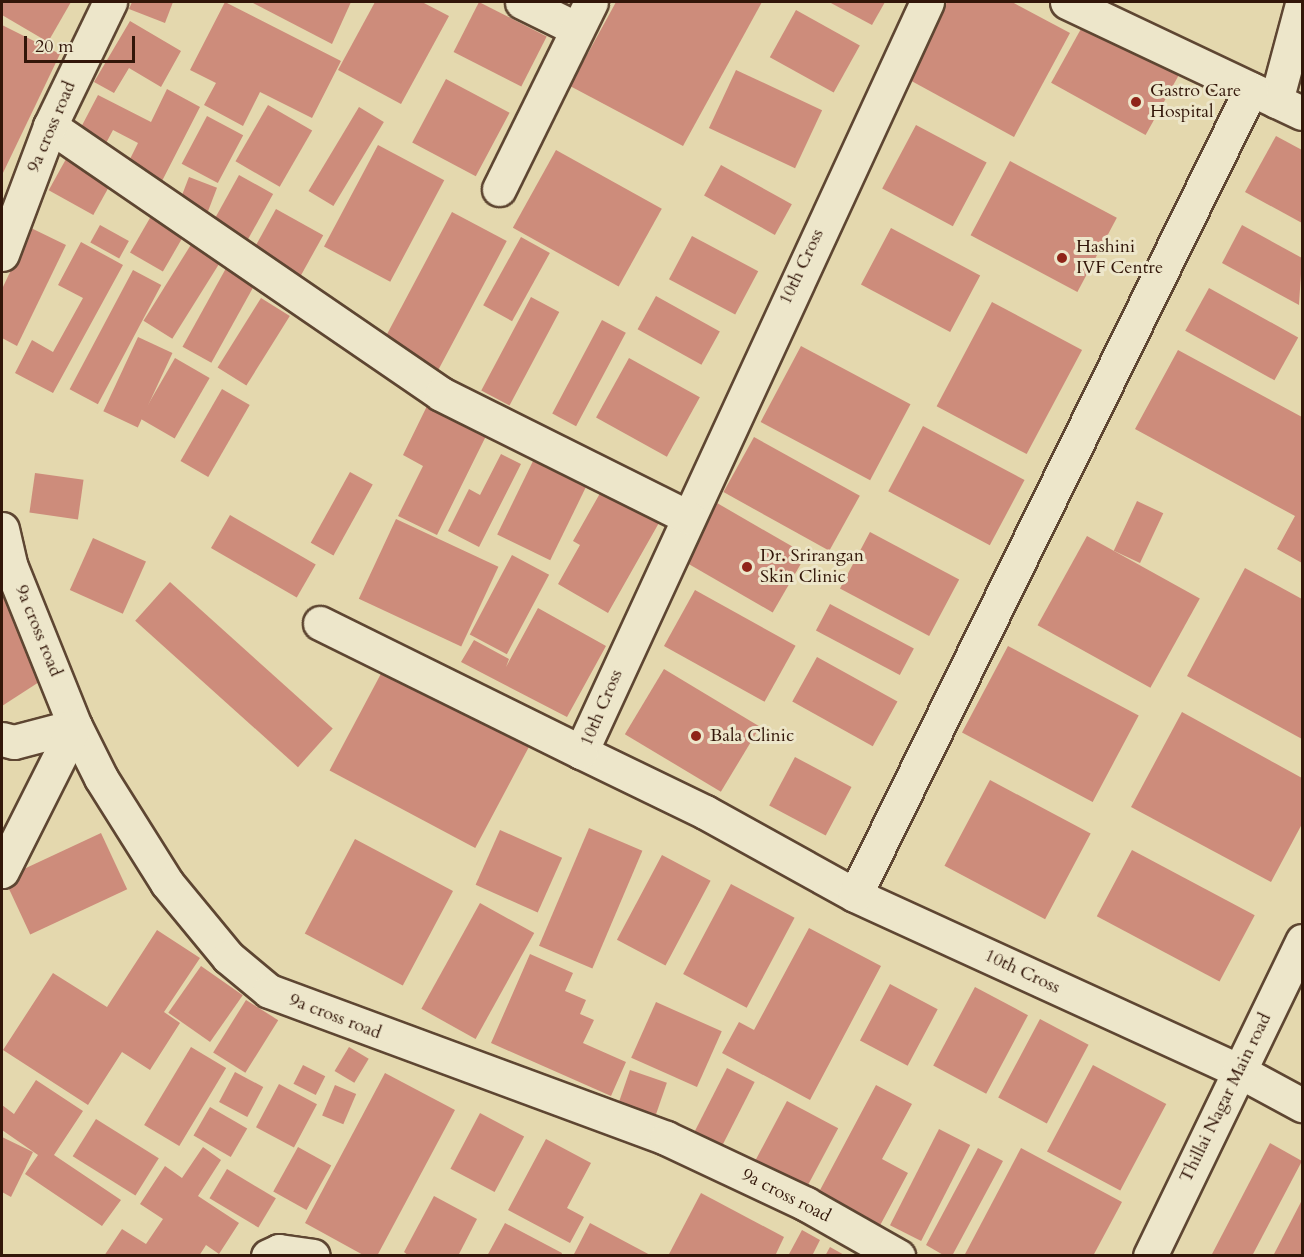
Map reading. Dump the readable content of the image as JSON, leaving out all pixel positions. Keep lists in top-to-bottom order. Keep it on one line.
{"streets":{"street":["9a cross road","10th Cross","Thillai Nagar Main road"]},"crossings":[["10th Cross","Thillai Nagar Main road"]],"places":["Gastro Care Hospital","Hashini IVF Centre","Dr. Srirangan Skin Clinic","Bala Clinic"],"scale_bar":"20 m"}
